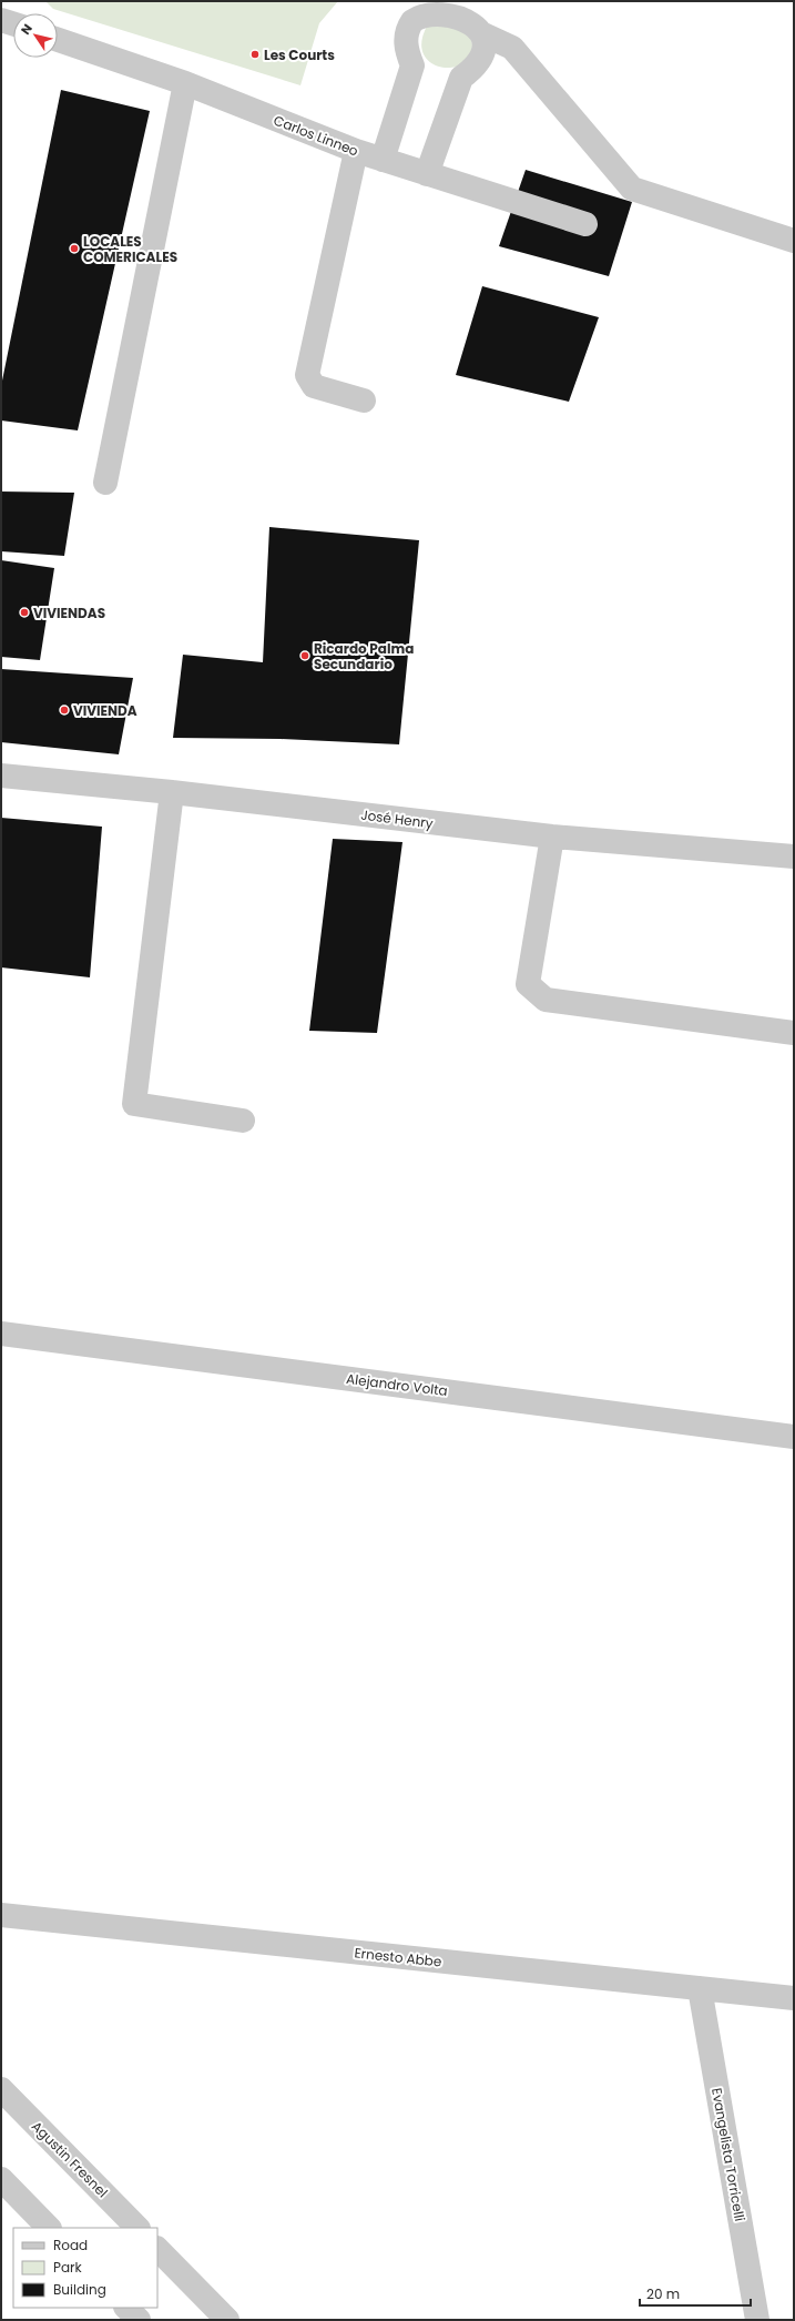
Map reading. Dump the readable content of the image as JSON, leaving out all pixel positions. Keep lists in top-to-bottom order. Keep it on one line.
{"streets":{"street":["Carlos Linneo","José Henry","Alejandro Volta","Ernesto Abbe","Evangelista Torricelli","Agustin Fresnel"]},"crossings":[["Ernesto Abbe","Evangelista Torricelli"]],"places":["Les Courts","LOCALES COMERICALES","VIVIENDAS","Ricardo Palma Secundario","VIVIENDA"],"legend":["Road","Park","Building"],"scale_bar":"20 m","north":"top left"}
